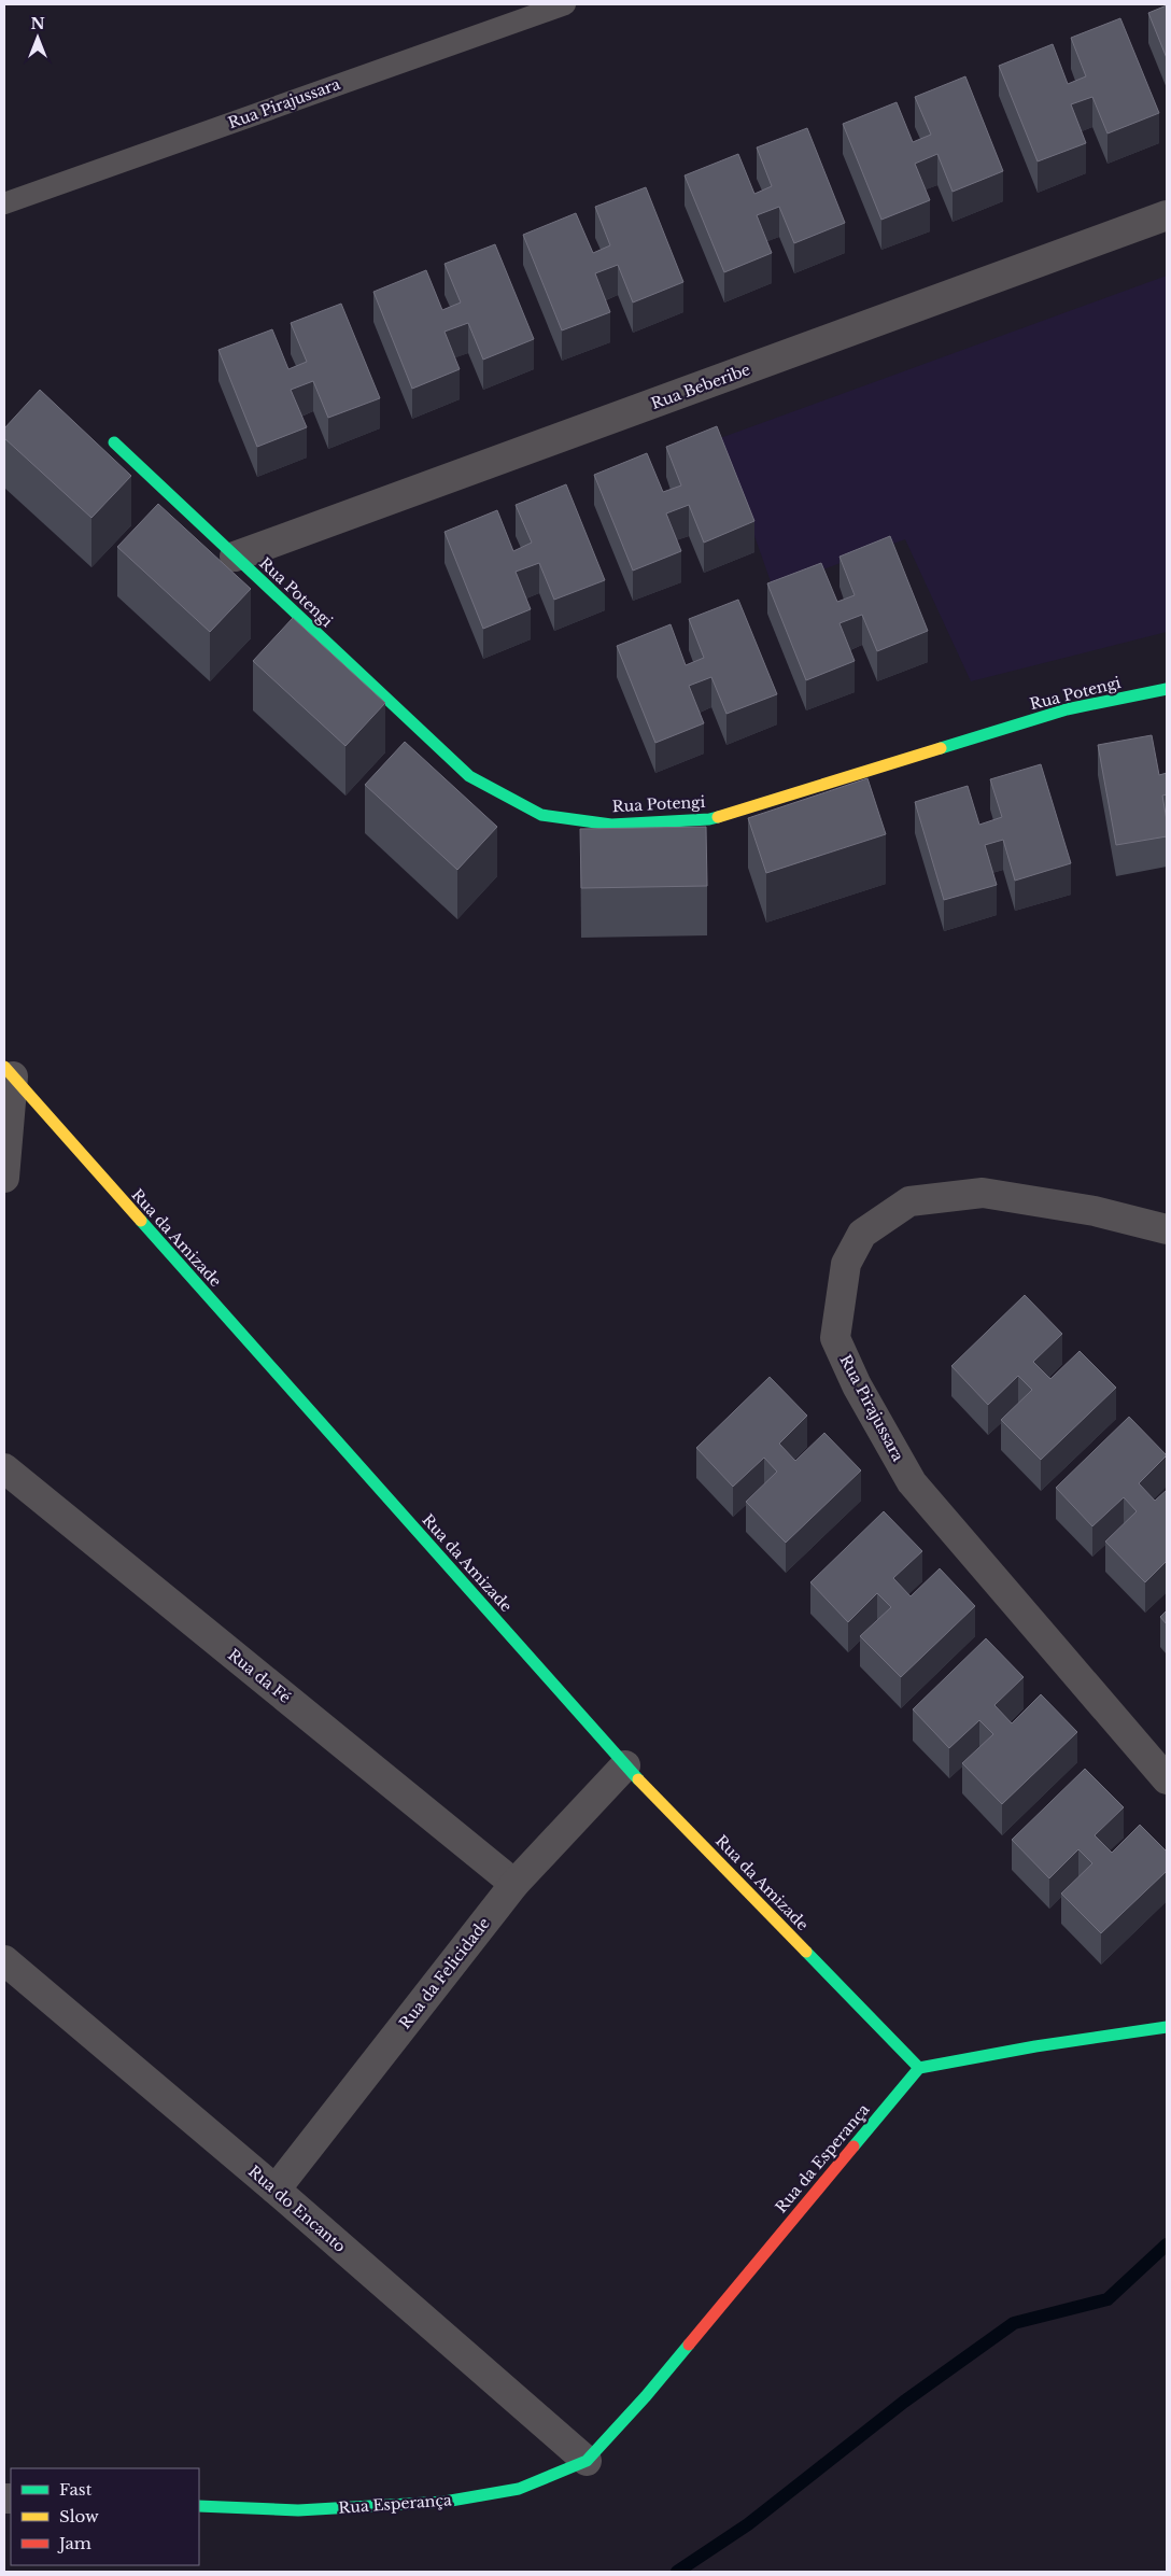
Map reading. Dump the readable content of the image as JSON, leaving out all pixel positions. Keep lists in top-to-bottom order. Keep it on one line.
{"streets":{"street":["Rua Pirajussara","Rua Beberibe","Rua Potengi","Rua da Amizade","Rua da Fé","Rua da Felicidade","Rua da Esperança","Rua do Encanto","Rua Esperança"]},"crossings":[["Rua Beberibe","Rua Potengi"],["Rua da Amizade","Rua da Felicidade"],["Rua da Amizade","Rua da Esperança"],["Rua da Fé","Rua da Felicidade"],["Rua da Felicidade","Rua do Encanto"],["Rua da Esperança","Rua do Encanto"],["Rua da Esperança","Rua Esperança"],["Rua do Encanto","Rua Esperança"]],"legend":["Fast","Slow","Jam"],"north":"top"}
